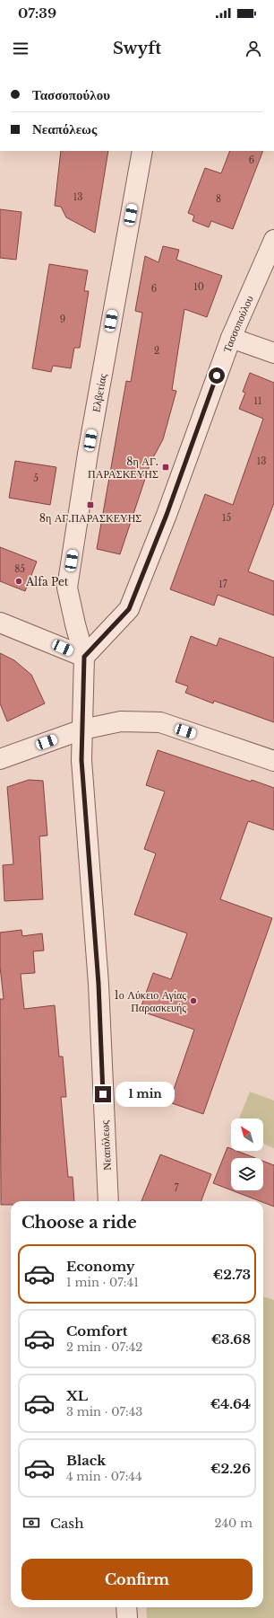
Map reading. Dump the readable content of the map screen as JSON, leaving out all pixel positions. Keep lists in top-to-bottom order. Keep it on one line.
{"streets":{"street":["Τασσοπούλου","Ελβετίας","Νεαπόλεως"]},"crossings":[["Τασσοπούλου","Ελβετίας"],["Τασσοπούλου","Νεαπόλεως"],["Ελβετίας","Νεαπόλεως"]],"places":{"transit":["8η ΑΓ. ΠΑΡΑΣΚΕΥΗΣ","8η ΑΓ.ΠΑΡΑΣΚΕΥΗΣ"],"other":["Alfa Pet","1ο Λύκειο Αγίας Παρασκευής"]},"house_numbers":["6","13","8","10","6","9","2","11","13","5","15","85","17","7"],"north":"top left","page":{"status":"07:39","header":"Swyft","banner":["Τασσοπούλου","Νεαπόλεως"],"bubble":"1 min","heading":"Choose a ride","list":[{"name":"Economy","note":"1 min · 07:41","value":"€2.73"},{"name":"Comfort","note":"2 min · 07:42","value":"€3.68"},{"name":"XL","note":"3 min · 07:43","value":"€4.64"},{"name":"Black","note":"4 min · 07:44","value":"€2.26"}],"pay":["Cash","240 m"],"buttons":"Confirm"}}
